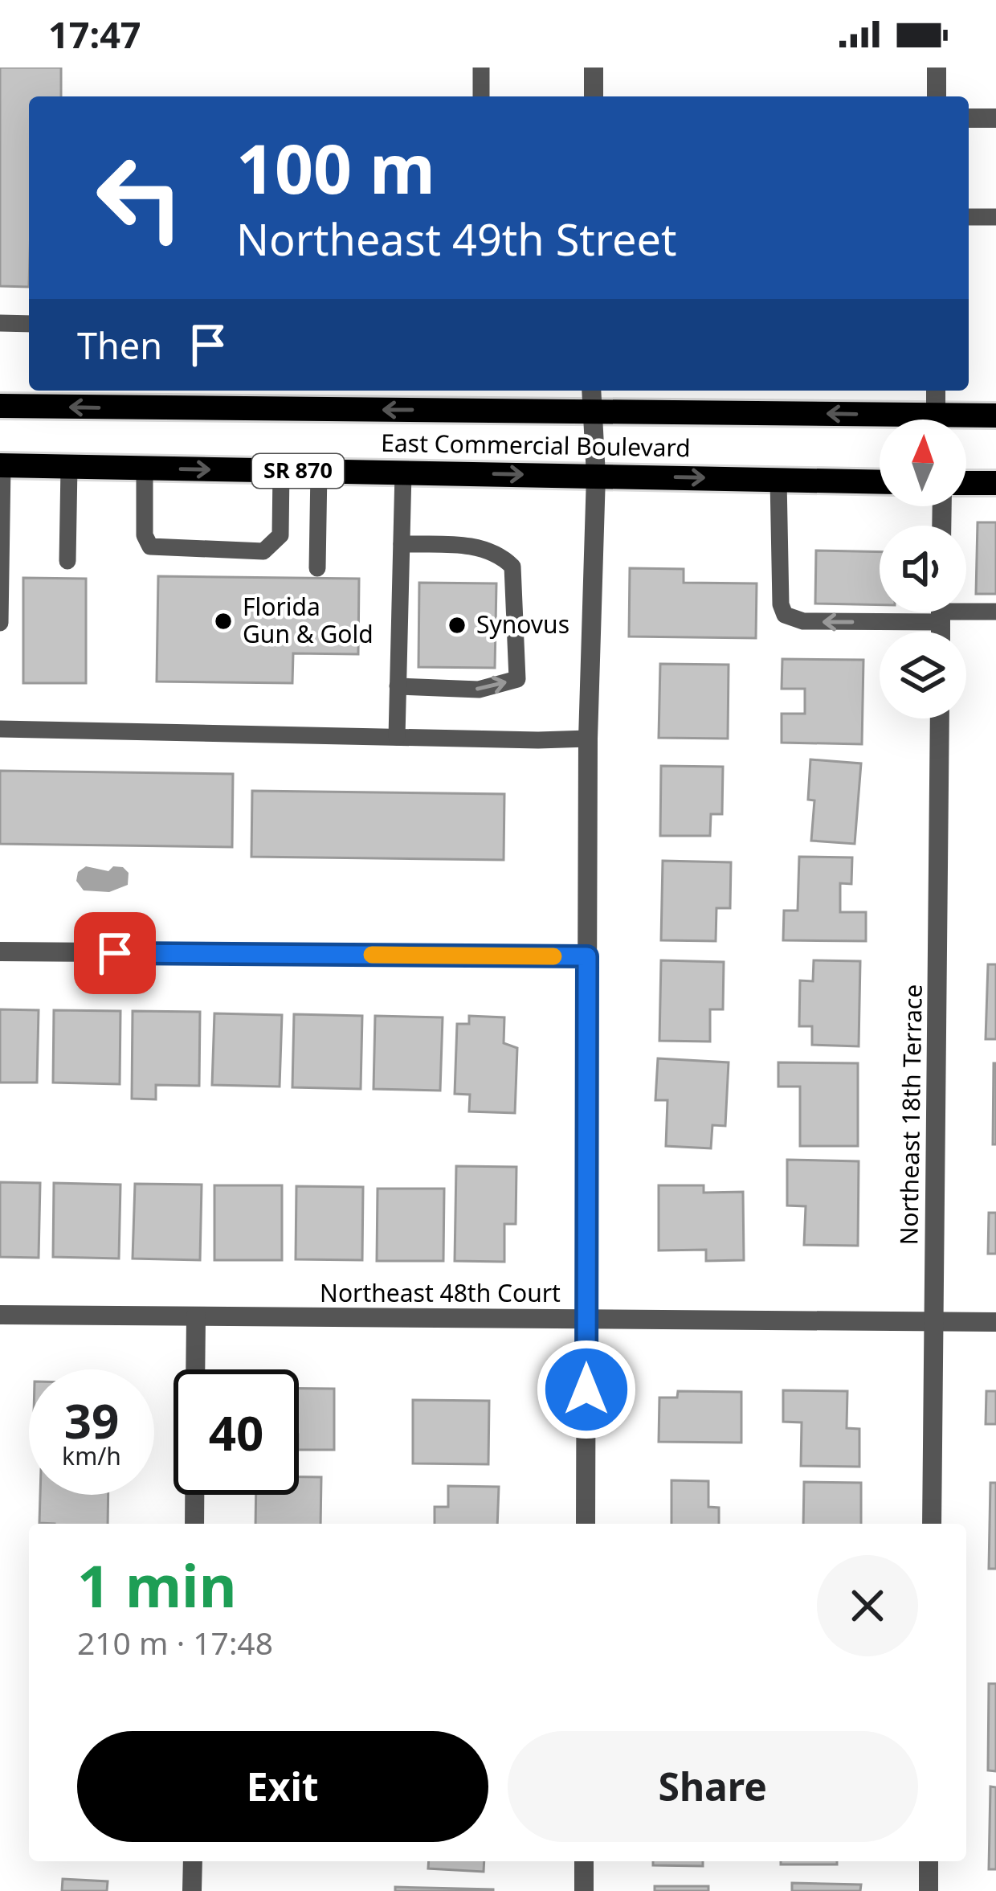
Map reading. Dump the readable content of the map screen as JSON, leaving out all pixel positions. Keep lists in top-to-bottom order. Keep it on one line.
{"streets":{"main road":["East Commercial Boulevard","SR 870"],"street":["Northeast 18th Terrace","Northeast 48th Court"]},"crossings":[["Northeast 18th Terrace","Northeast 48th Court"]],"places":["Florida Gun & Gold","Synovus"],"north":"top","page":{"status":"17:47","turn":["100 m","Northeast 49th Street"],"then":"Then","speed":"39 km/h","limit":"40","heading":["1 min","210 m · 17:48"],"buttons":["Exit","Share"]}}
